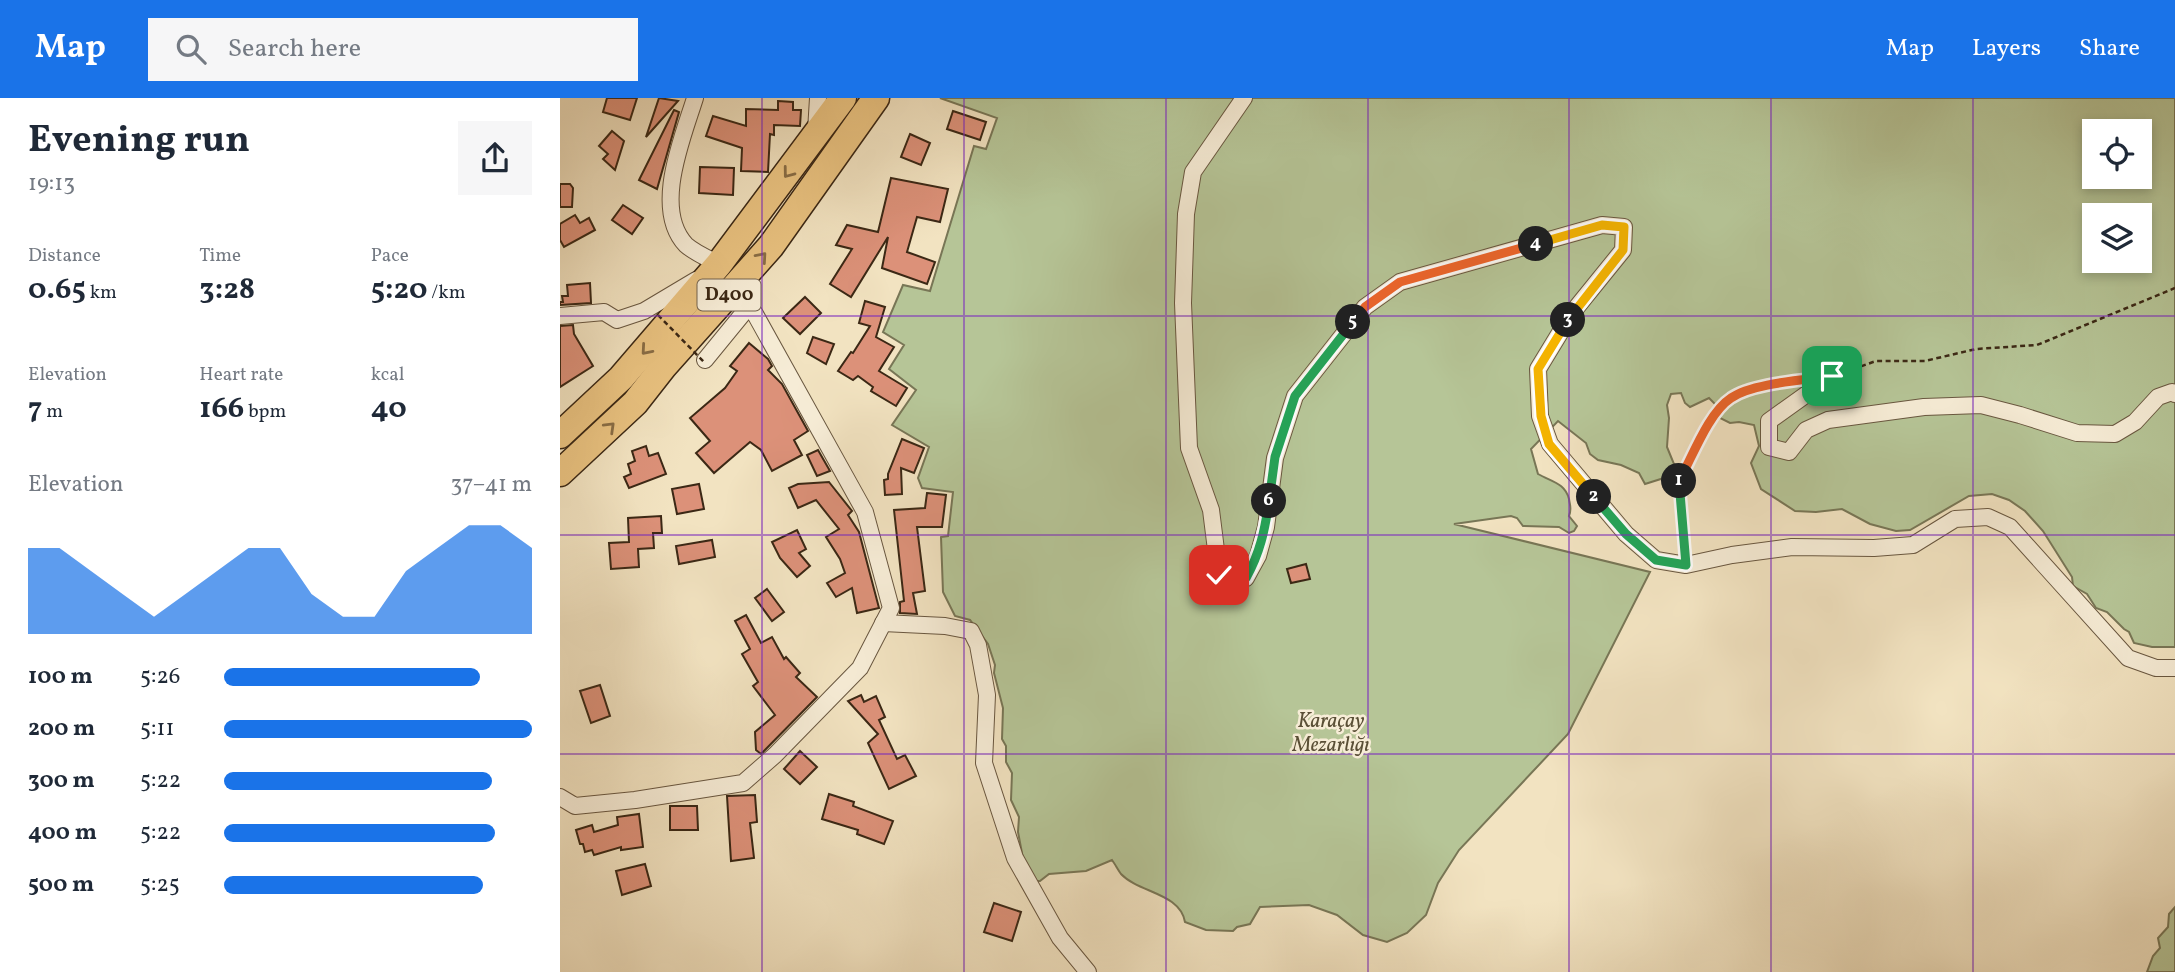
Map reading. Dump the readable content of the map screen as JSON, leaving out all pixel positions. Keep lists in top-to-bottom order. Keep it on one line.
{"streets":{"highway":["D400"]},"parks":["Karaçay Mezarlığı"],"page":{"header":"Map","search":"Search here","nav":["Map","Layers","Share"],"heading":["Evening run","19:13"],"stats":[["Distance","0.65 km"],["Time","3:28"],["Pace","5:20 /km"],["Elevation","7 m"],["Heart rate","166 bpm"],["kcal","40"]],"pins":["4","3","5","1","2","6"],"chart":["Elevation","37–41 m"],"list":[{"name":"100 m","note":"5:26"},{"name":"200 m","note":"5:11"},{"name":"300 m","note":"5:22"},{"name":"400 m","note":"5:22"},{"name":"500 m","note":"5:25"}]}}
